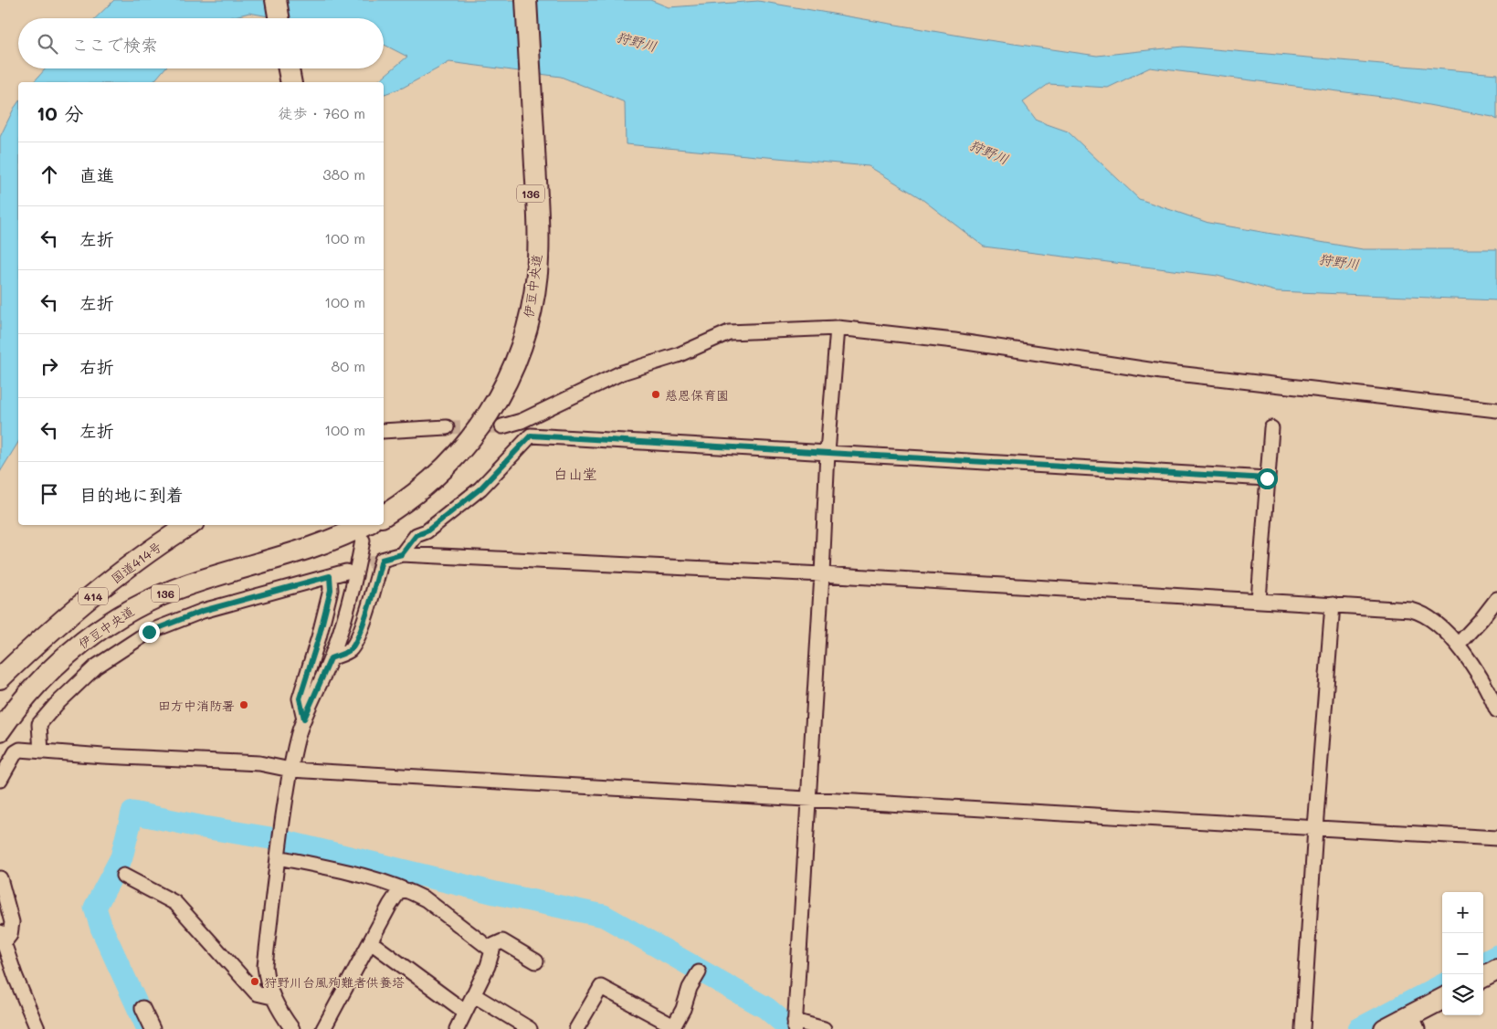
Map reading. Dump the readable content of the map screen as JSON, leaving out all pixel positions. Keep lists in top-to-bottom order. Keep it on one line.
{"streets":{"highway":["136","伊豆中央道","国道414号","414"]},"districts":["白山堂"],"water":["狩野川"],"places":["慈恩保育園","田方中消防署","狩野川台風殉難者供養塔"],"page":{"search":"ここで検索","heading":["10 分","徒歩 · 760 m"],"list":[["直進","380 m"],["左折","100 m"],["左折","100 m"],["右折","80 m"],["左折","100 m"],"目的地に到着"],"map_buttons":["+","−"]}}
